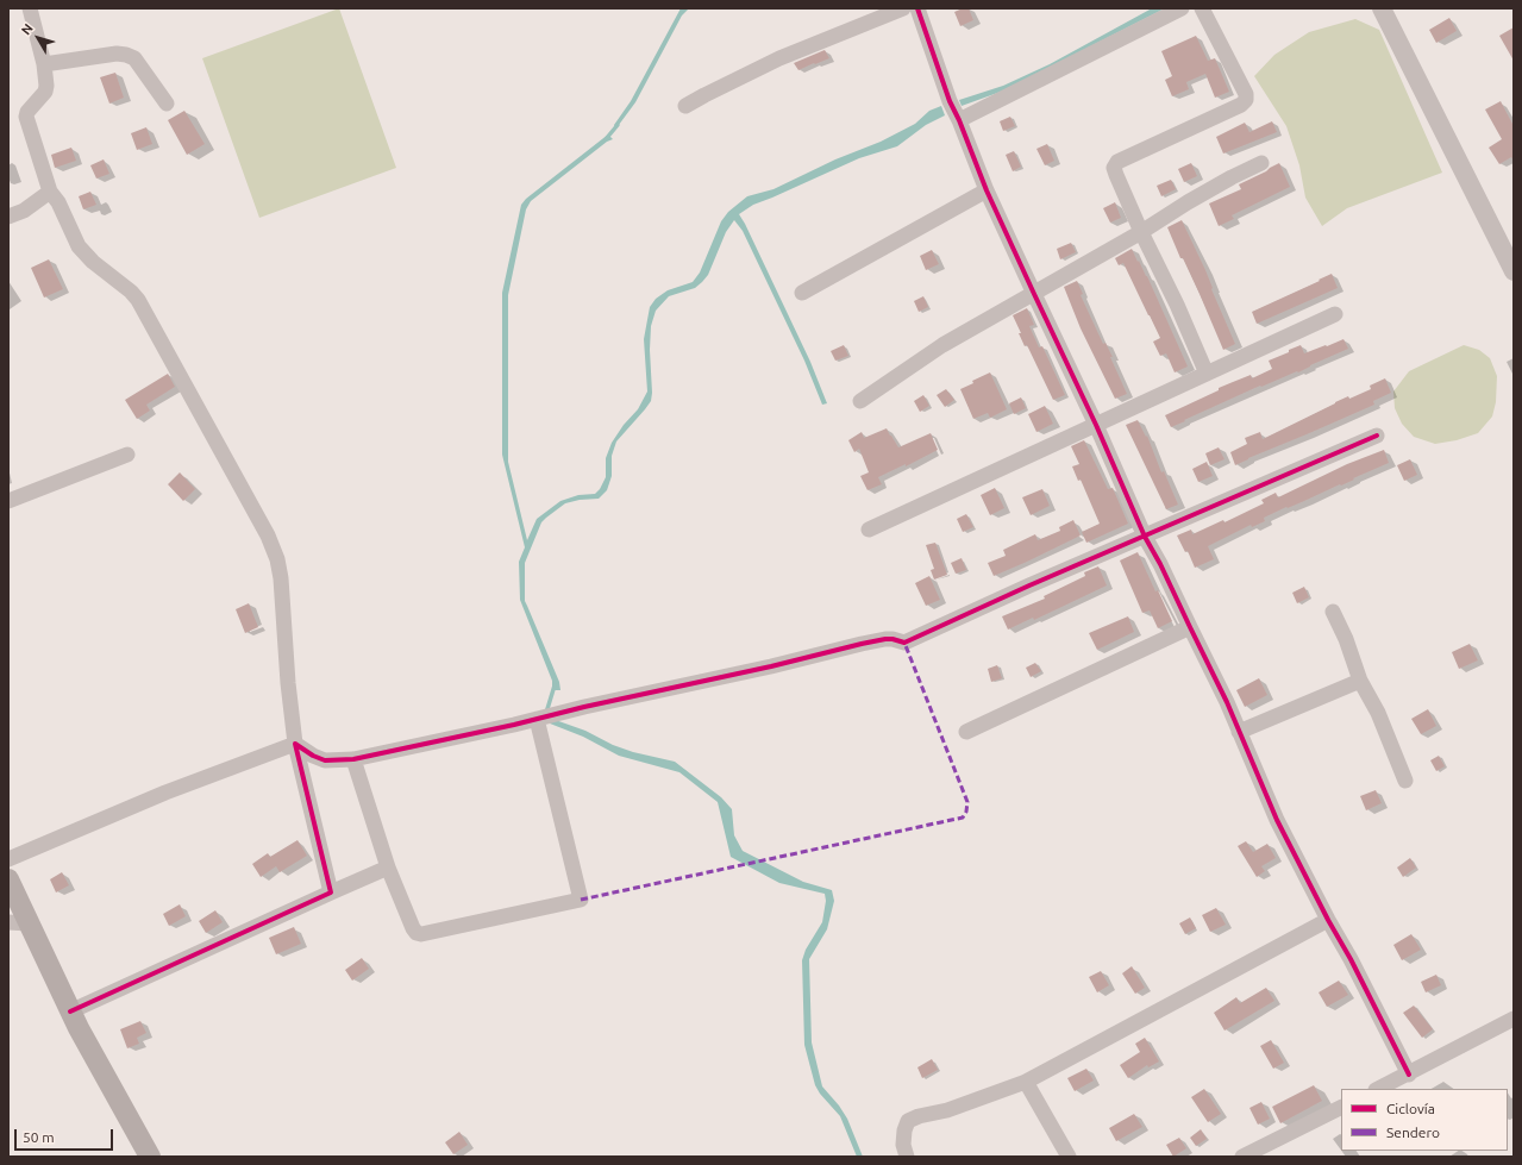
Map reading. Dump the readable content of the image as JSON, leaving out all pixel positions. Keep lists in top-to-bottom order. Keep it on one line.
{"legend":["Ciclovía","Sendero"],"scale_bar":"50 m","north":"top left"}
